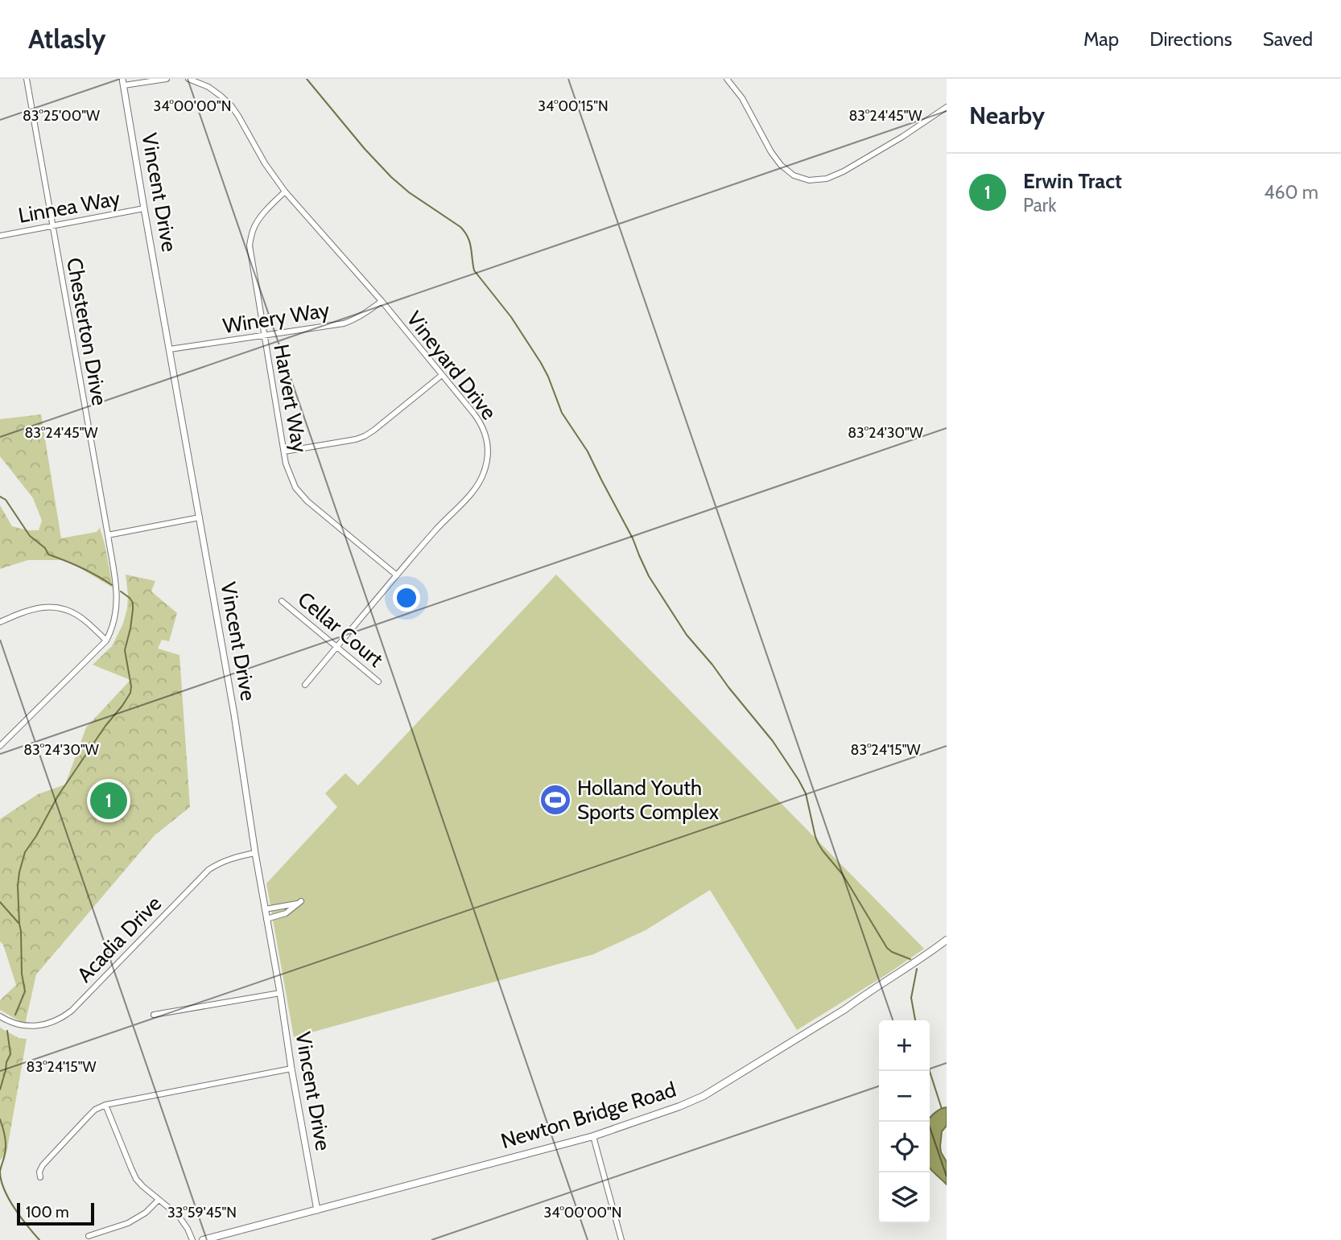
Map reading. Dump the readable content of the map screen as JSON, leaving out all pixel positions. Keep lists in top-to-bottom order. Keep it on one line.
{"streets":{"main road":["Newton Bridge Road"],"street":["Vincent Drive","Linnea Way","Winery Way","Chesterton Drive","Vineyard Drive","Harvert Way","Cellar Court","Acadia Drive"]},"crossings":[["Vincent Drive","Linnea Way"],["Vincent Drive","Winery Way"],["Vincent Drive","Acadia Drive"],["Vincent Drive","Newton Bridge Road"],["Linnea Way","Chesterton Drive"],["Winery Way","Vineyard Drive"],["Winery Way","Harvert Way"],["Vineyard Drive","Harvert Way"],["Vineyard Drive","Cellar Court"]],"places":{"sports":["Holland Youth Sports Complex"]},"scale_bar":"100 m","page":{"header":"Atlasly","nav":["Map","Directions","Saved"],"heading":"Nearby","list":[{"mark":"1","name":"Erwin Tract","note":"Park","value":"460 m"}],"pins":"1","map_buttons":["+","−"],"scale":"100 m"},"coordinates":["34°00'00\"N","34°00'15\"N","83°25'00\"W","83°24'45\"W","83°24'30\"W","83°24'15\"W","33°59'45\"N"]}
